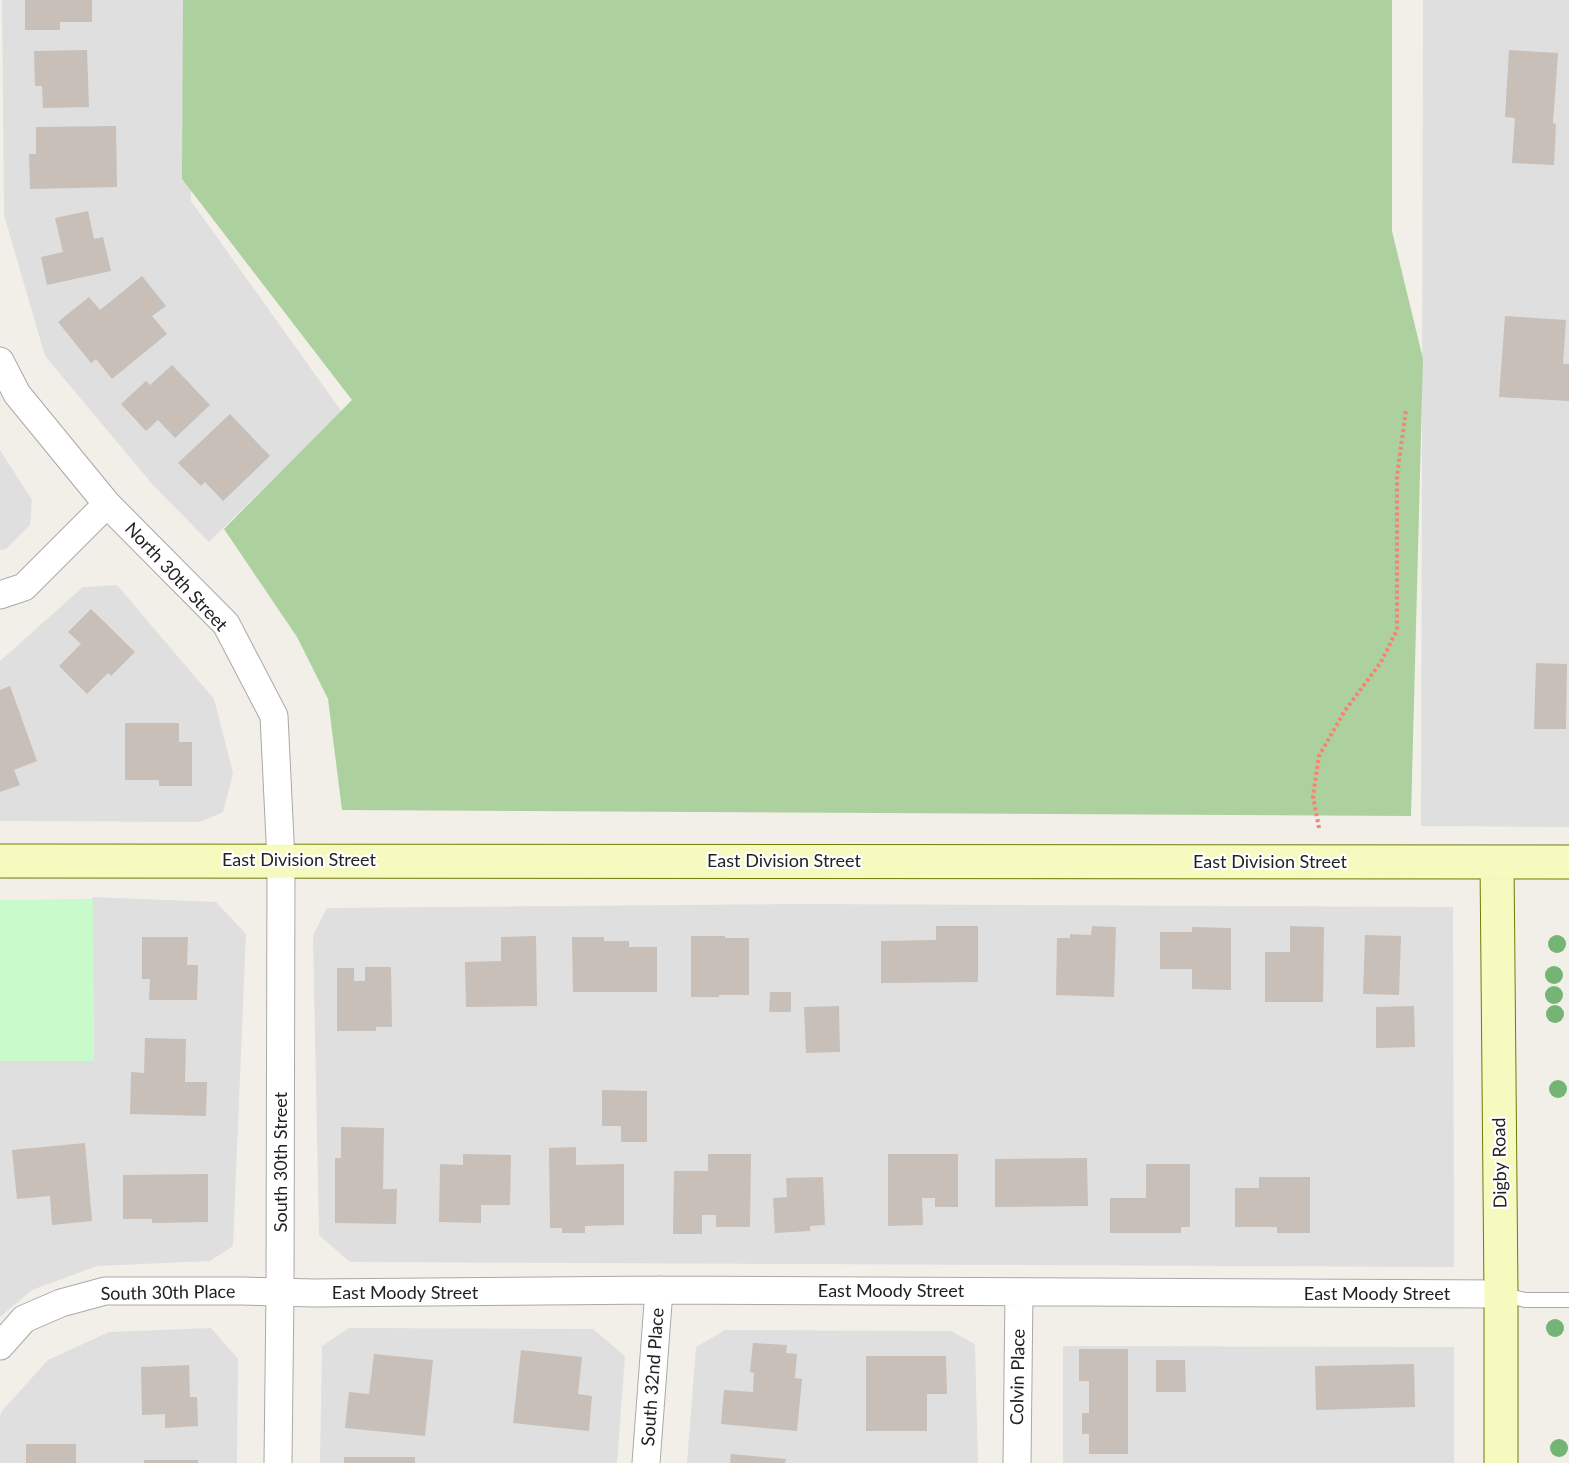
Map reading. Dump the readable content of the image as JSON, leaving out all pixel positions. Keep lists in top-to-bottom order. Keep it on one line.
{"streets":{"street":["North 30th Street","East Division Street","South 30th Street","Digby Road","East Moody Street","South 30th Place","South 32nd Place","Colvin Place"]},"crossings":[["North 30th Street","East Division Street"],["North 30th Street","South 30th Street"],["East Division Street","South 30th Street"],["East Division Street","Digby Road"],["South 30th Street","East Moody Street"],["South 30th Street","South 30th Place"],["Digby Road","East Moody Street"],["East Moody Street","South 30th Place"],["East Moody Street","South 32nd Place"],["East Moody Street","Colvin Place"]]}
